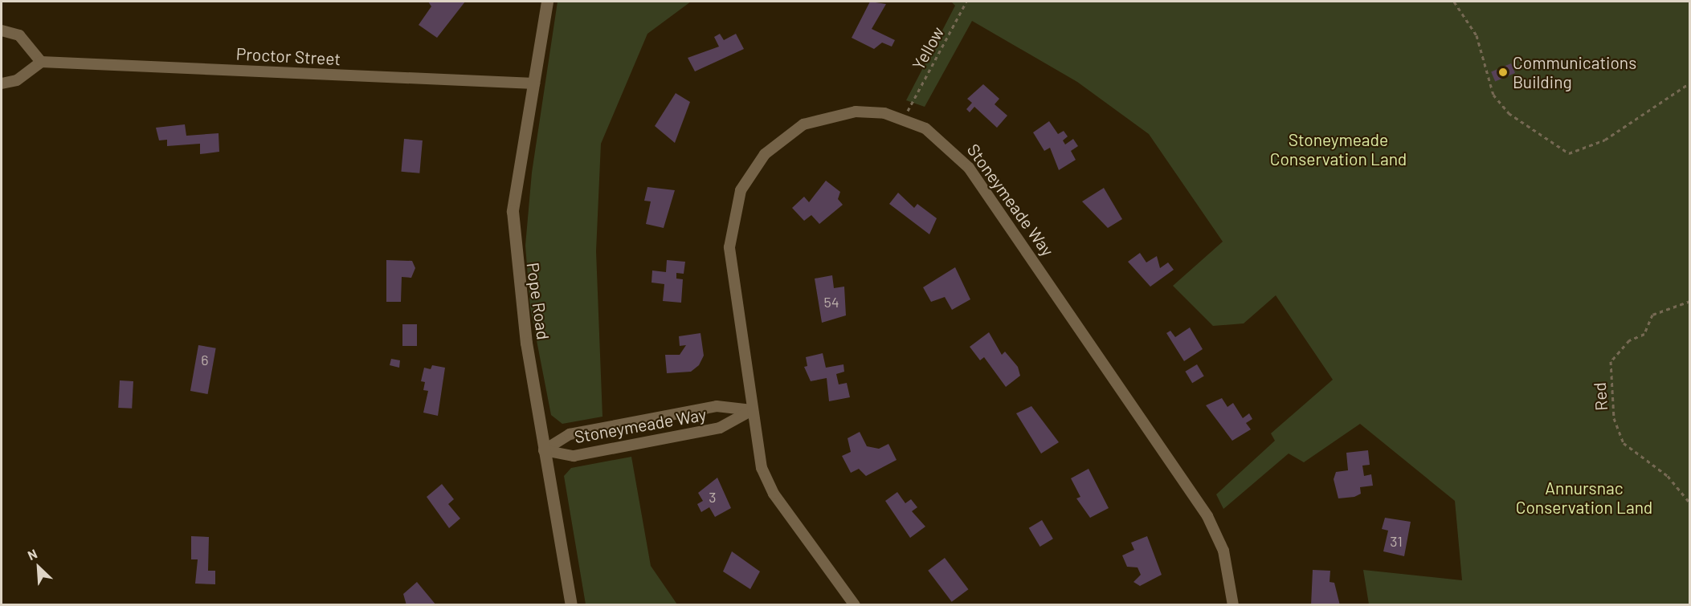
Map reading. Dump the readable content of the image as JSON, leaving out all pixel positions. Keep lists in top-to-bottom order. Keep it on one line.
{"streets":{"street":["Proctor Street","Stoneymeade Way","Pope Road"],"path":["Yellow","Red"]},"crossings":[["Proctor Street","Pope Road"],["Stoneymeade Way","Pope Road"]],"parks":["Stoneymeade Conservation Land","Annursnac Conservation Land"],"places":["Communications Building"],"house_numbers":["54","6","3","31"],"north":"top left"}
